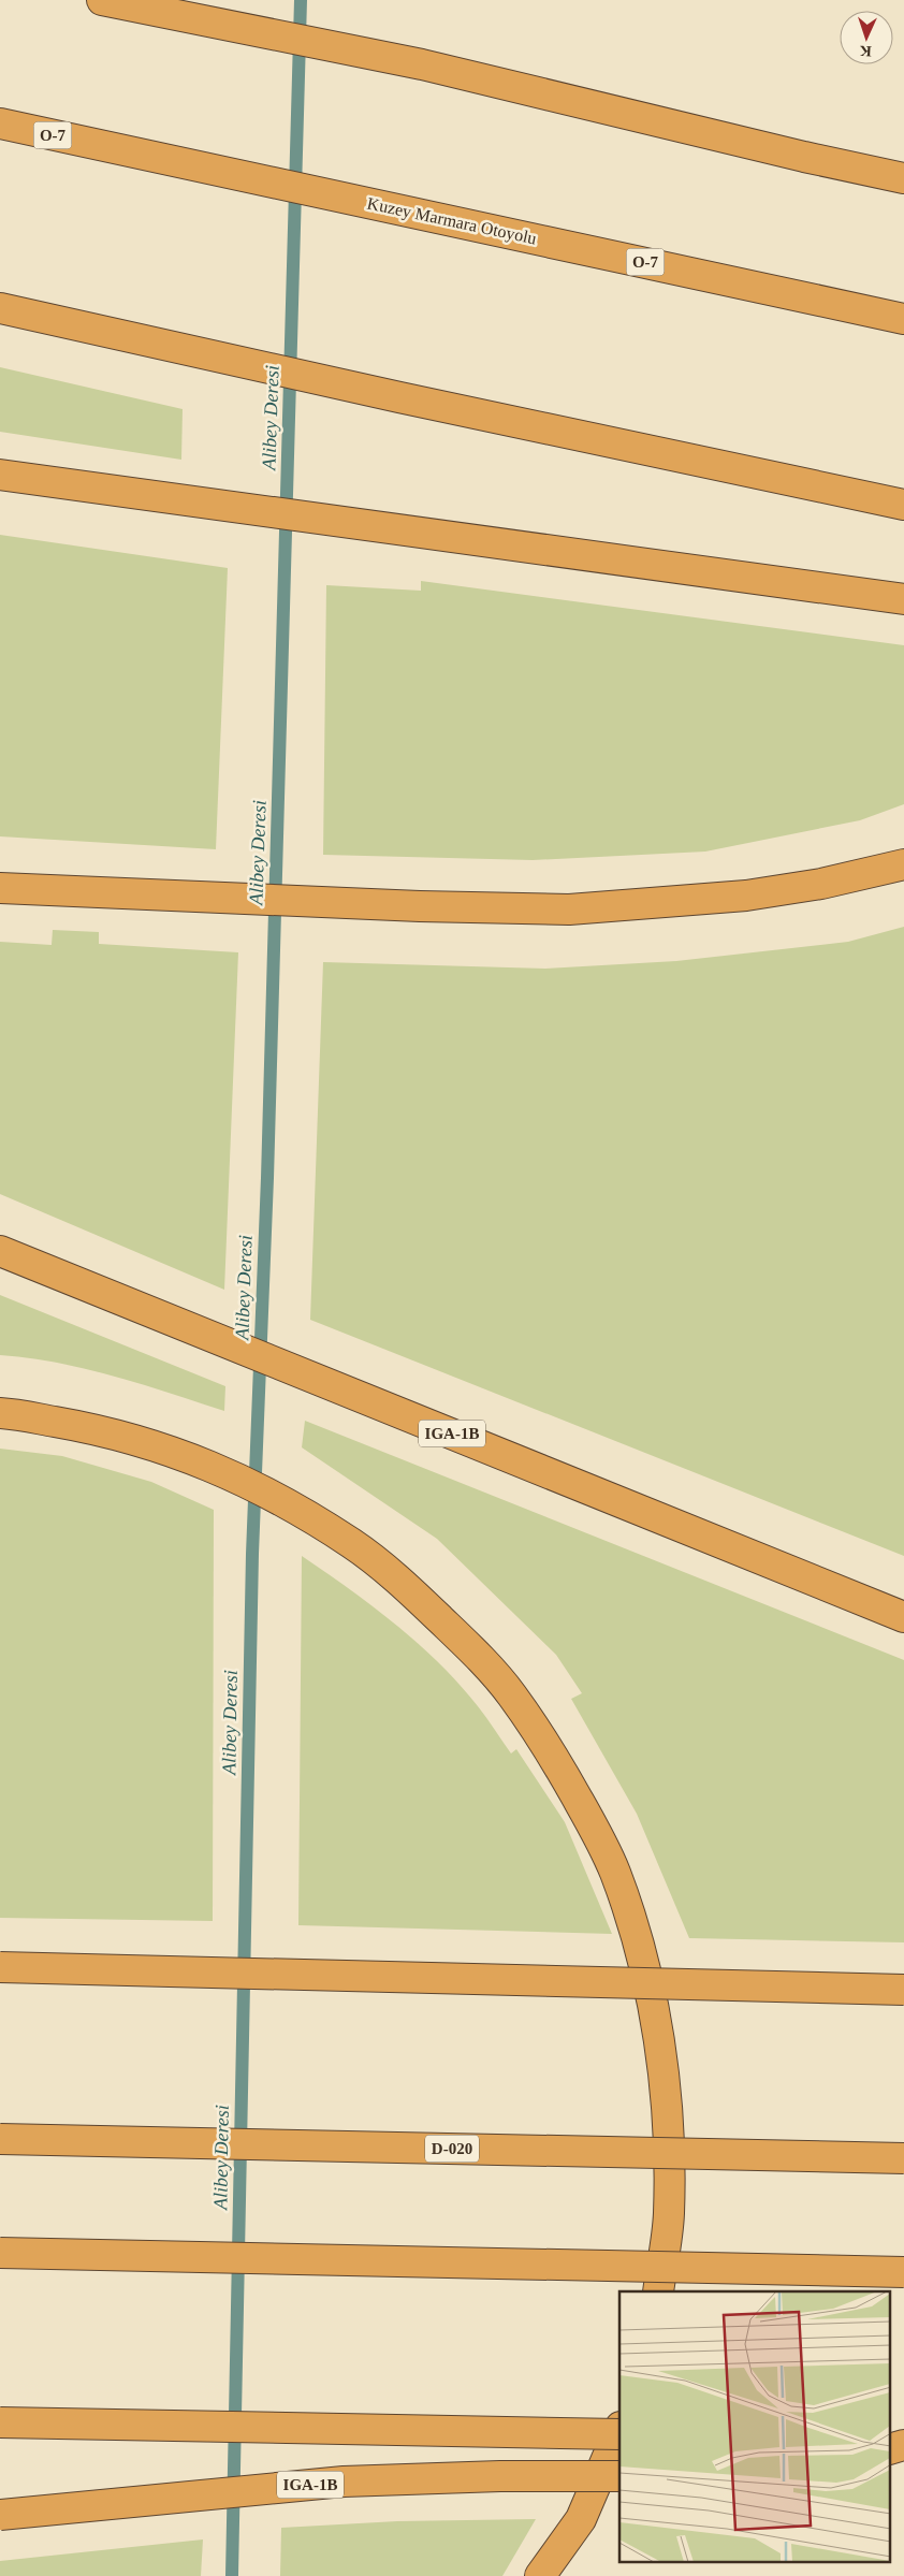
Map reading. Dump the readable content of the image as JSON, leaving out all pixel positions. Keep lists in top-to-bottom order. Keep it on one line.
{"streets":{"highway":["O-7","Kuzey Marmara Otoyolu","IGA-1B","D-020"]},"water":["Alibey Deresi"],"north":"bottom"}
